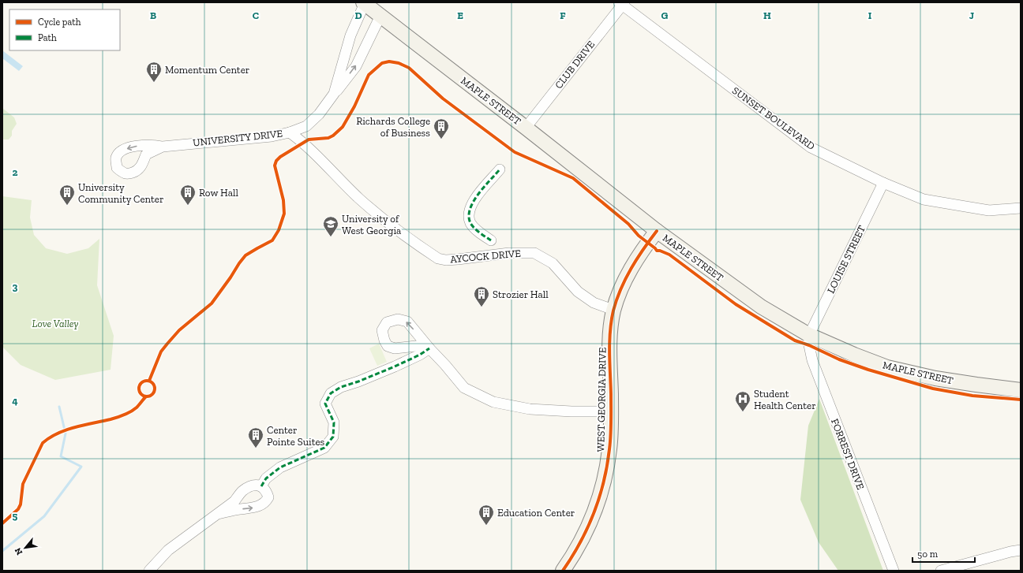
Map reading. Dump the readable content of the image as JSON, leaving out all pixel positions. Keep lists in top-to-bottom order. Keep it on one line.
{"streets":{"main road":["MAPLE STREET","WEST GEORGIA DRIVE"],"street":["CLUB DRIVE","SUNSET BOULEVARD","UNIVERSITY DRIVE","AYCOCK DRIVE","LOUISE STREET","FORREST DRIVE"]},"crossings":[["CLUB DRIVE","MAPLE STREET"],["CLUB DRIVE","SUNSET BOULEVARD"],["MAPLE STREET","UNIVERSITY DRIVE"],["MAPLE STREET","LOUISE STREET"],["MAPLE STREET","WEST GEORGIA DRIVE"],["MAPLE STREET","FORREST DRIVE"],["SUNSET BOULEVARD","LOUISE STREET"],["UNIVERSITY DRIVE","AYCOCK DRIVE"],["AYCOCK DRIVE","WEST GEORGIA DRIVE"],["LOUISE STREET","FORREST DRIVE"]],"parks":["Love Valley"],"places":{"building":["Momentum Center","Richards College of Business","University Community Center","Row Hall","Strozier Hall","Center Pointe Suites","Education Center"],"school or university":["University of West Georgia"],"hospital":["Student Health Center"]},"legend":["Cycle path","Path"],"scale_bar":"50 m","north":"bottom left","grid":{"columns":["B","C","D","E","F","G","H","I","J"],"rows":["2","3","4","5"]}}
